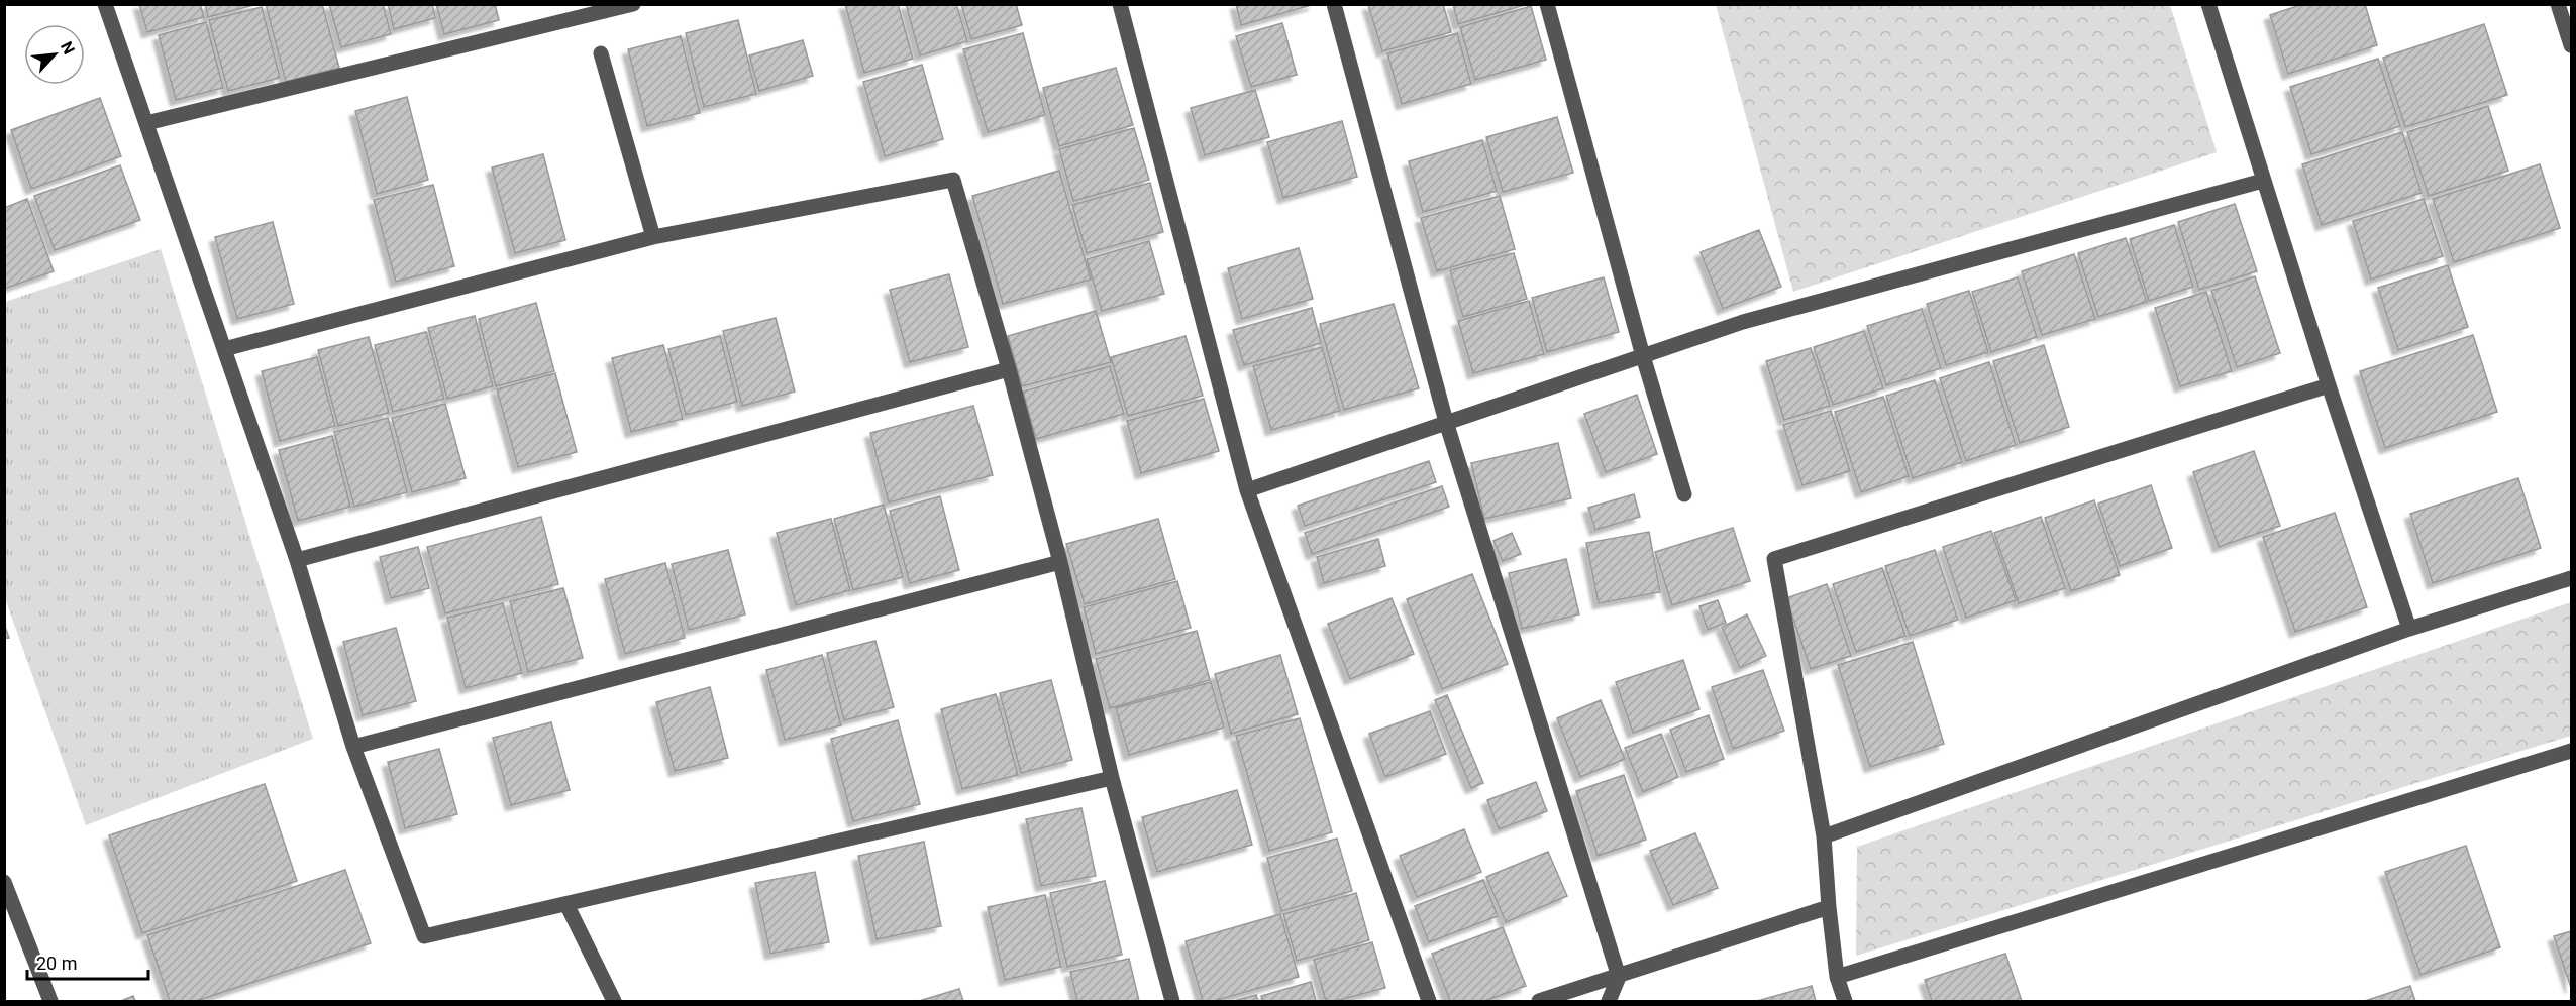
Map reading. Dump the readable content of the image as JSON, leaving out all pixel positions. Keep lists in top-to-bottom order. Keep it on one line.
{"scale_bar":"20 m","north":"top right"}
